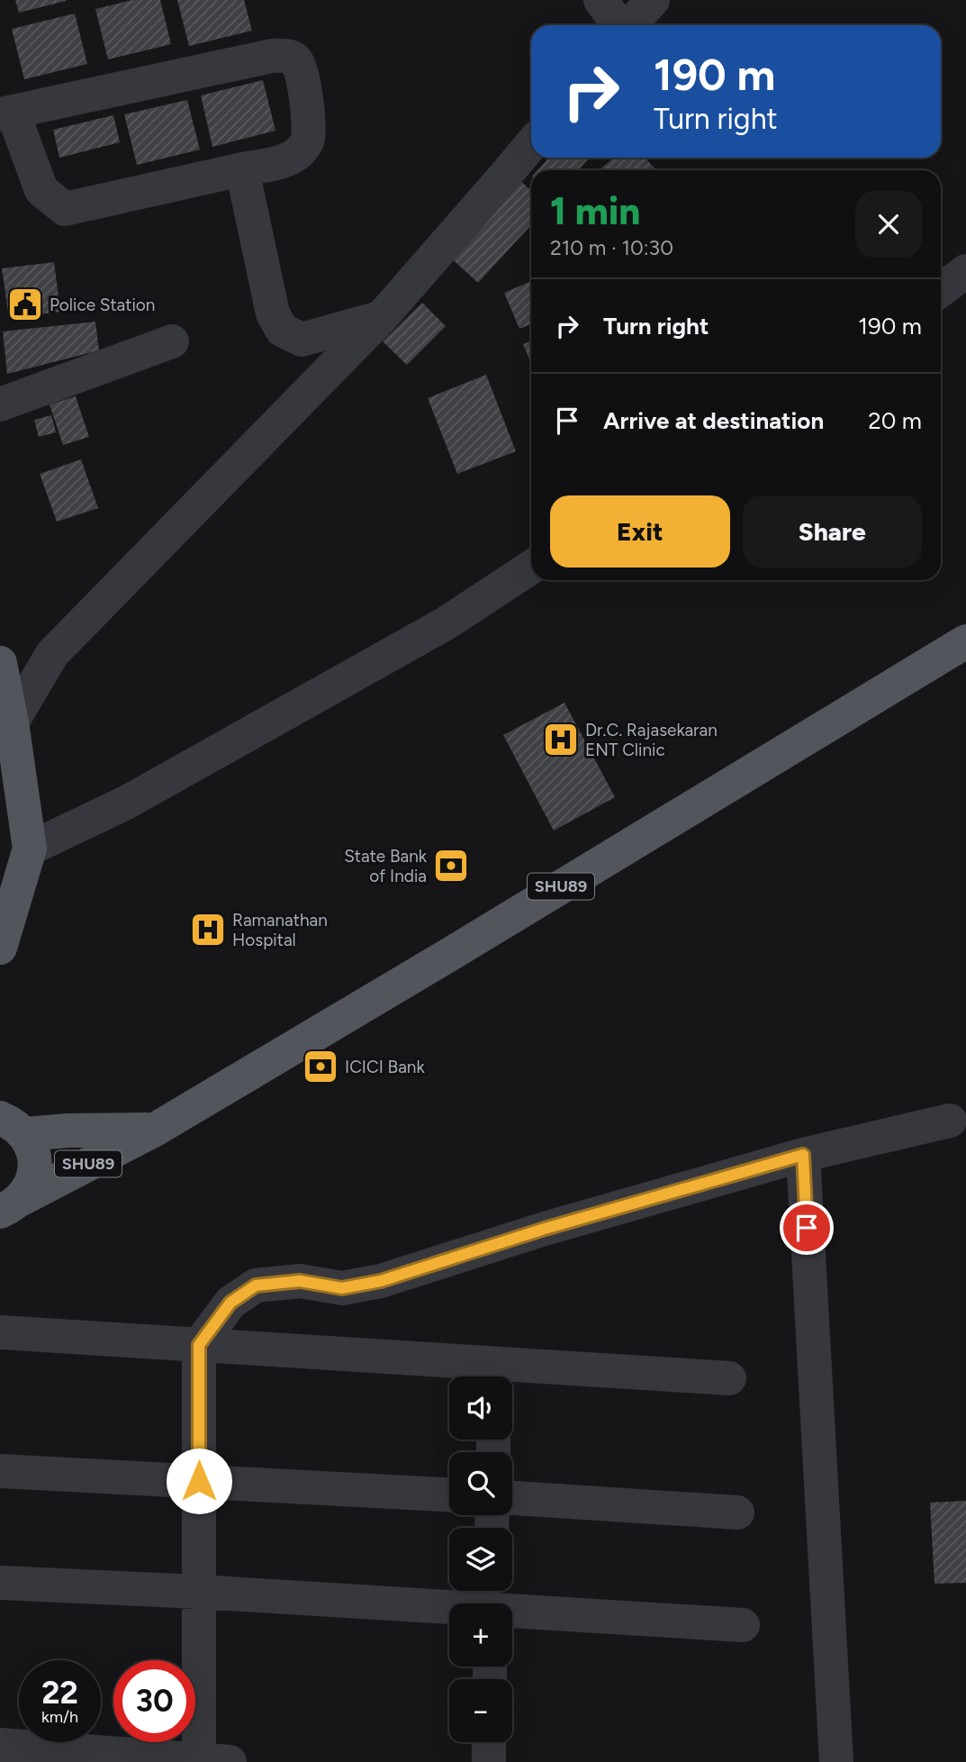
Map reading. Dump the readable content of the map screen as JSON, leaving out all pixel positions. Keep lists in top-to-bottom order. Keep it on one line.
{"streets":{"main road":["SHU89"]},"places":{"public building":["Police Station"],"hospital":["Dr.C. Rajasekaran ENT Clinic","Ramanathan Hospital"],"bank":["State Bank of India","ICICI Bank"]},"page":{"turn":["190 m","Turn right"],"heading":["1 min","210 m · 10:30"],"list":[{"name":"Turn right","value":"190 m"},{"name":"Arrive at destination","value":"20 m"}],"buttons":["Exit","Share"],"map_buttons":["+","−"],"speed":"22 km/h","limit":"30"}}
